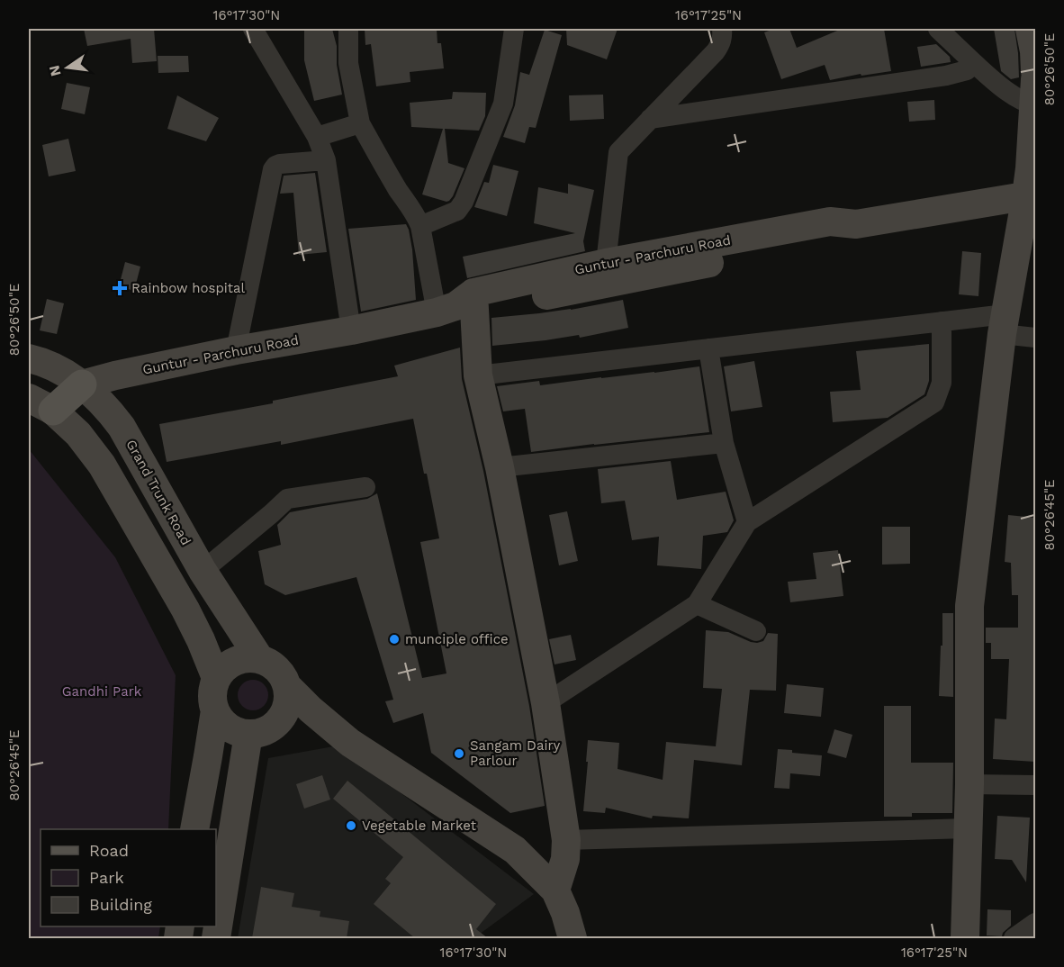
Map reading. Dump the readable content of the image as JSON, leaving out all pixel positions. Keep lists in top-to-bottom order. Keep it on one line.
{"streets":{"street":["Guntur - Parchuru Road","Grand Trunk Road"]},"crossings":[["Guntur - Parchuru Road","Grand Trunk Road"]],"parks":["Gandhi Park"],"places":{"health":["Rainbow hospital"],"other":["munciple office","Sangam Dairy Parlour","Vegetable Market"]},"legend":["Road","Park","Building"],"north":"left","coordinates":["16°17'30\"N","16°17'25\"N","80°26'50\"E","80°26'45\"E"]}
